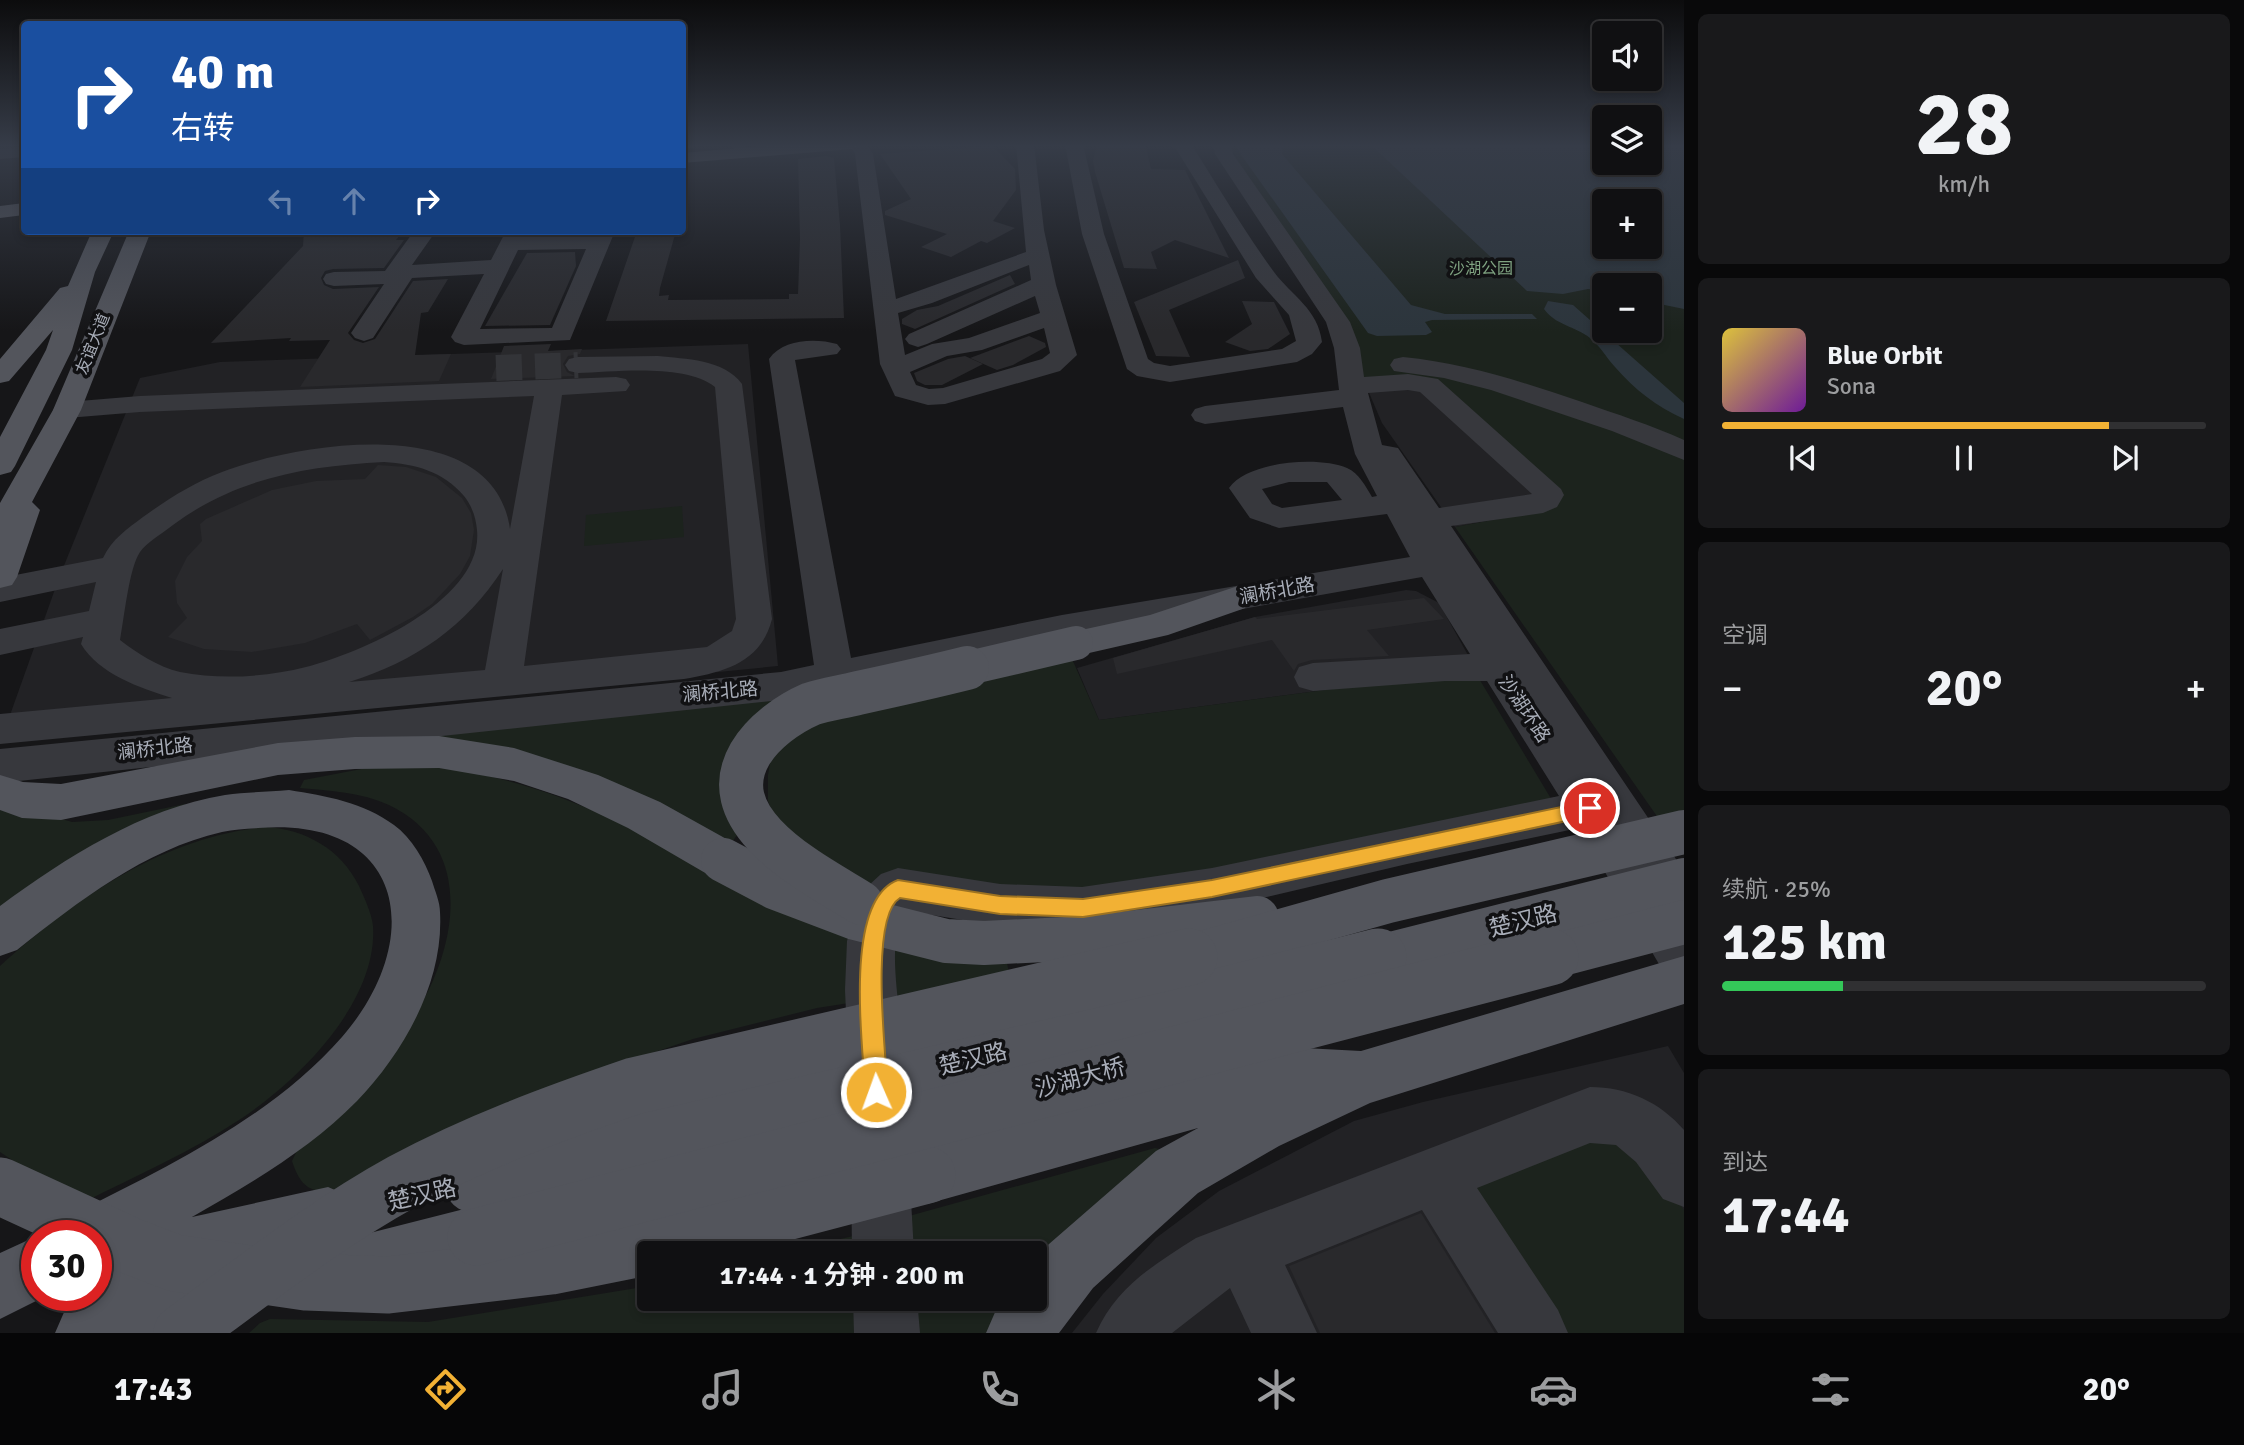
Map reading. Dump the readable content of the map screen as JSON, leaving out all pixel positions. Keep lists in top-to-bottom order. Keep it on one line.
{"streets":{"main road":["友谊大道","楚汉路","沙湖大桥"],"street":["澜桥北路","沙湖环路"]},"crossings":[["澜桥北路","沙湖环路"],["楚汉路","沙湖大桥"]],"parks":["沙湖公园"],"page":{"tile":[["28","km/h"],"空调",["续航 · 25%","125 km"],["到达","17:44"]],"map_buttons":["+","−"],"turn":["40 m","右转"],"song":["Blue Orbit","Sona"],"heat":["−","20°","+"],"limit":"30","trip":"17:44 · 1 分钟 · 200 m","tabs":["17:43","20°"]}}
